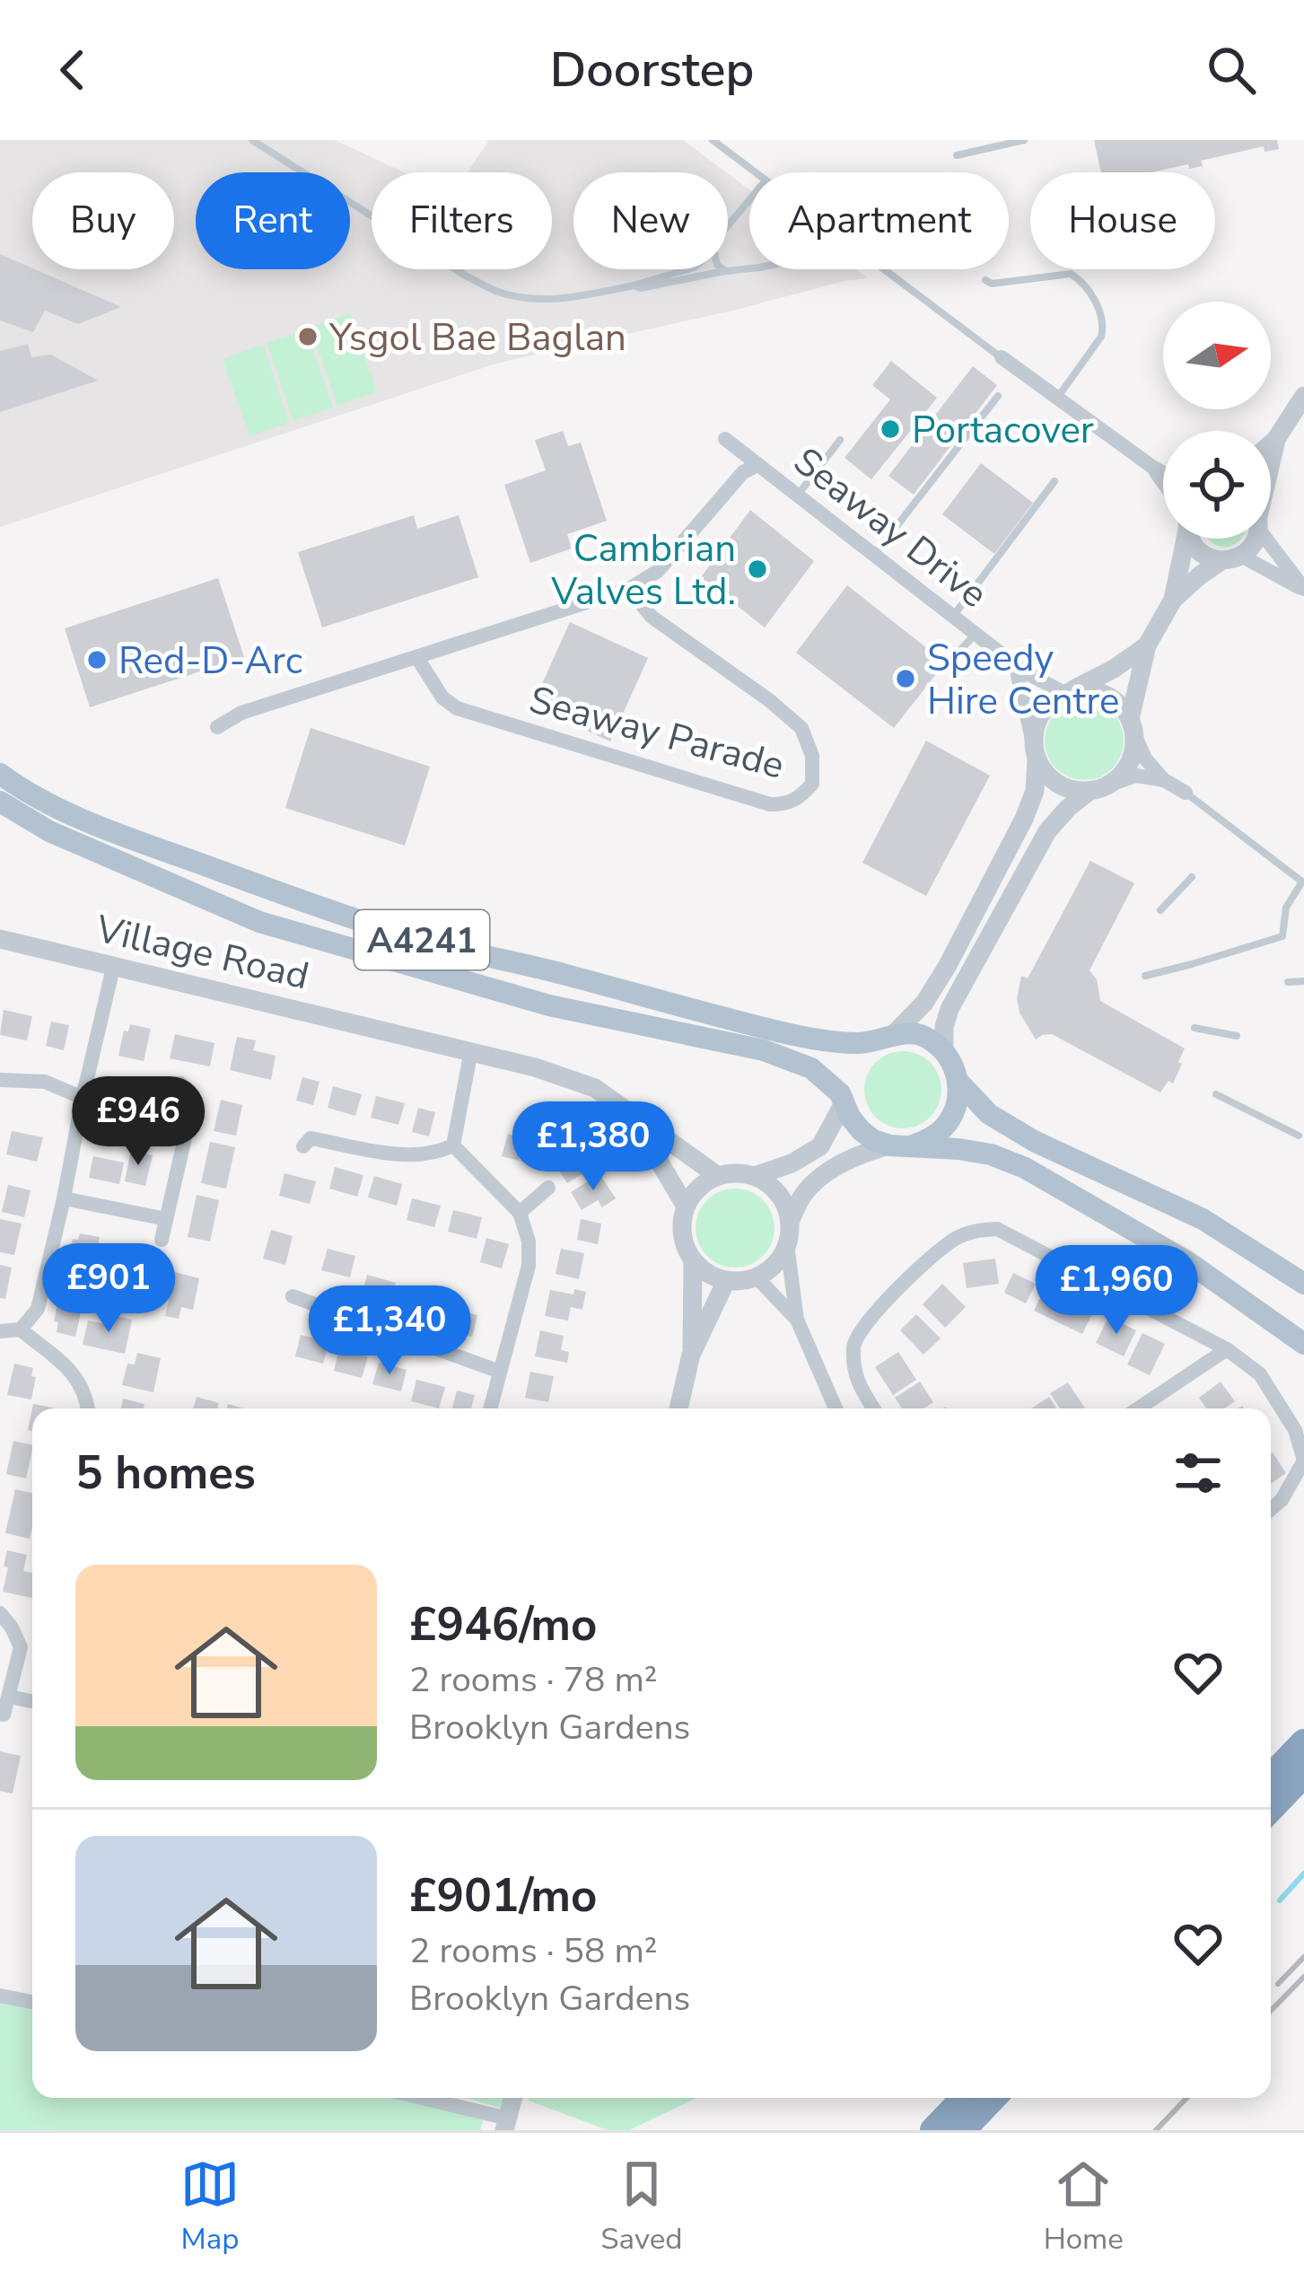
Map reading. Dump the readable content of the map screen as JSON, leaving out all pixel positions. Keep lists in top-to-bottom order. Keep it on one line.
{"streets":{"main road":["A4241"],"street":["Seaway Drive","Seaway Parade","Village Road"]},"crossings":[["Seaway Drive","Seaway Parade"]],"places":["Ysgol Bae Baglan","Portacover","Cambrian Valves Ltd.","Red-D-Arc","Speedy Hire Centre"],"north":"right","page":{"header":"Doorstep","chip":["Buy","Rent","Filters","New","Apartment","House"],"price":["£946","£1,380","£901","£1,960","£1,340"],"heading":"5 homes","list":[{"name":"£946/mo","note":"2 rooms · 78 m² · Brooklyn Gardens"},{"name":"£901/mo","note":"2 rooms · 58 m² · Brooklyn Gardens"}],"tabs":["Map","Saved","Home"]}}
